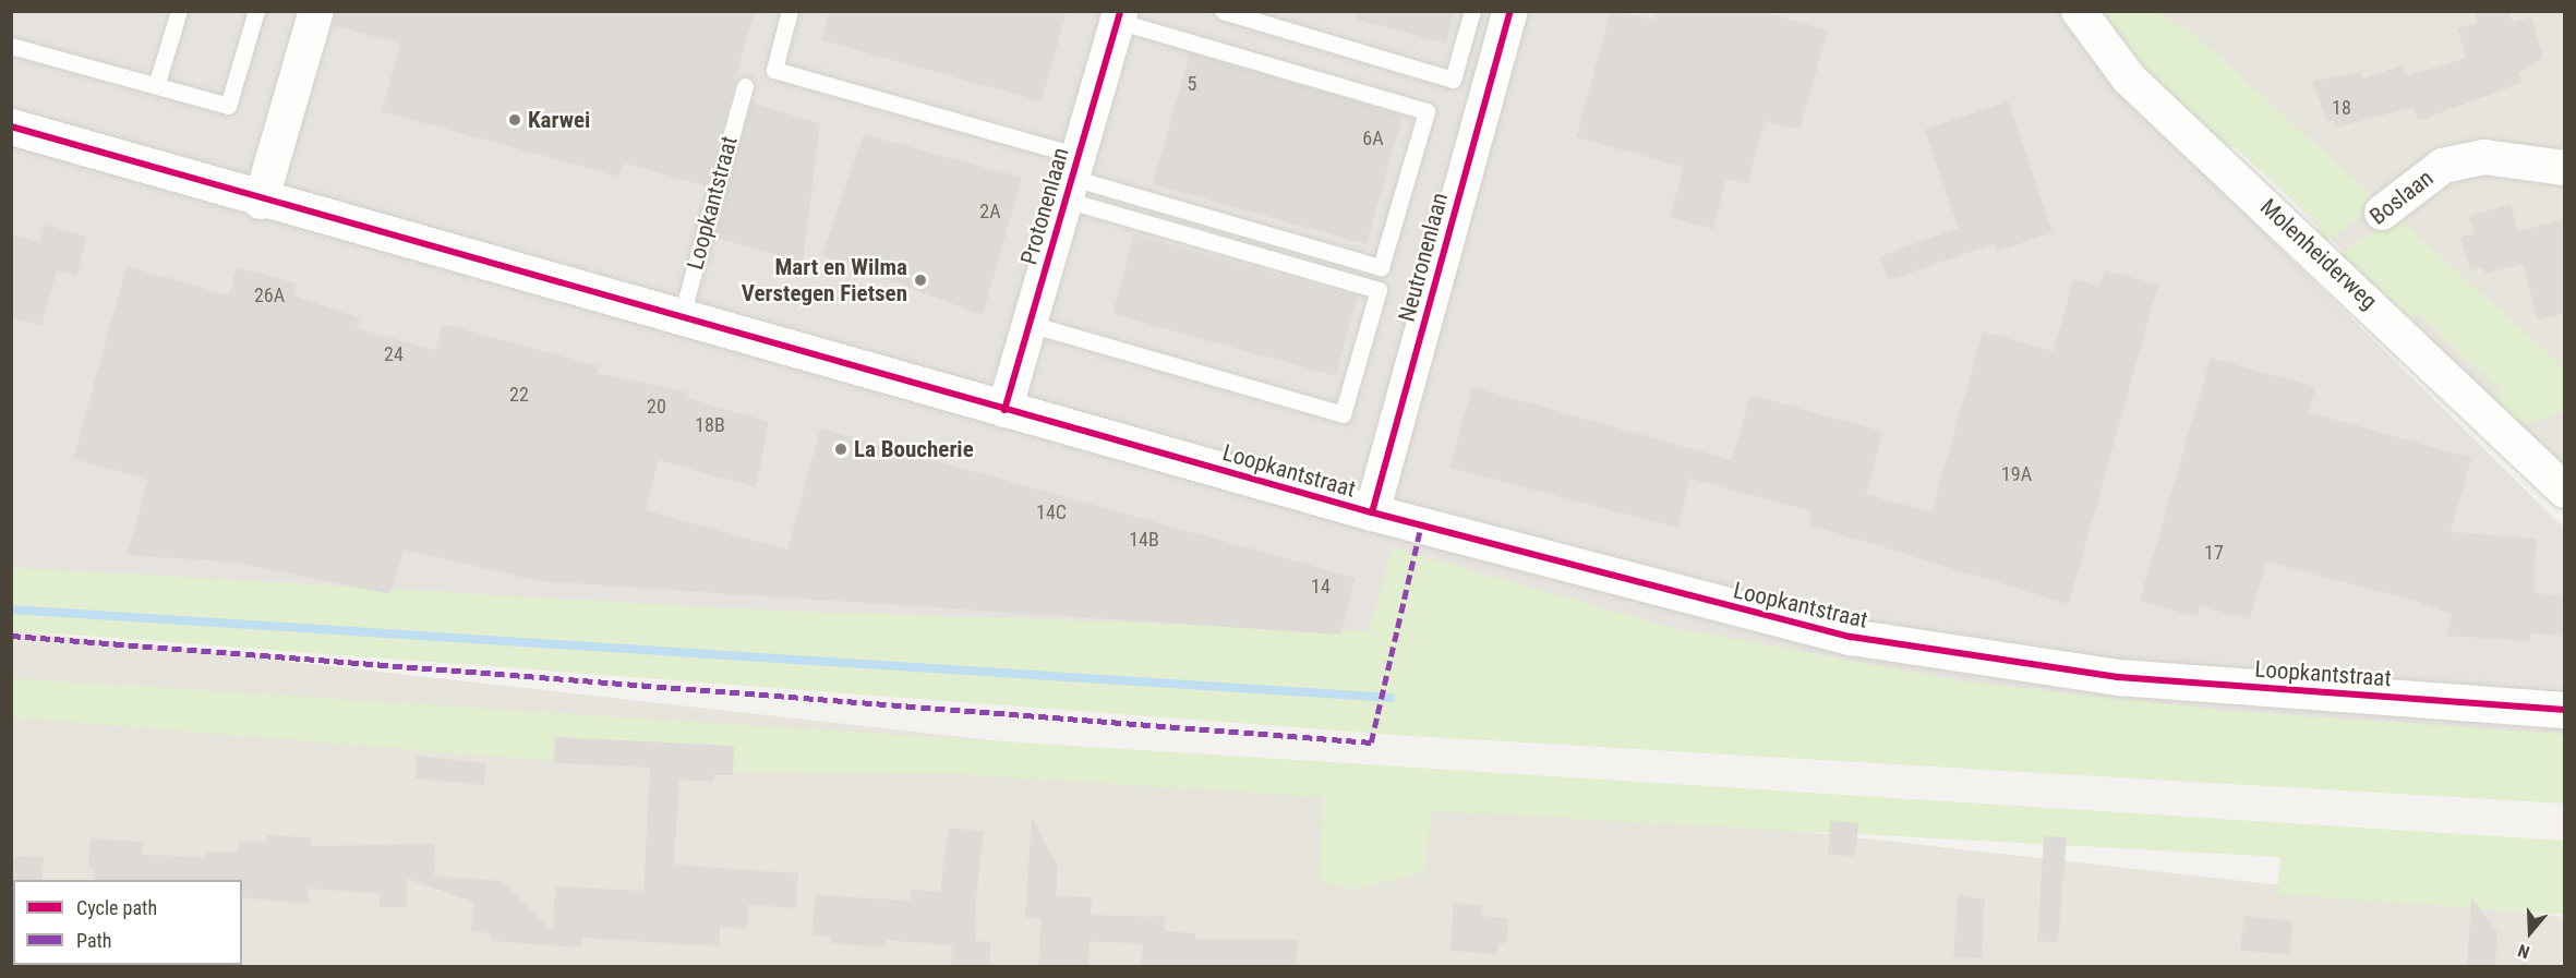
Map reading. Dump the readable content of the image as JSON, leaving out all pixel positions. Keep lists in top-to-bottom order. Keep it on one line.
{"streets":{"street":["Boslaan","Loopkantstraat","Protonenlaan","Molenheiderweg","Neutronenlaan"]},"crossings":[["Loopkantstraat","Protonenlaan"],["Loopkantstraat","Neutronenlaan"]],"places":["Karwei","Mart en Wilma Verstegen Fietsen","La Boucherie"],"house_numbers":["5","18","6A","2A","26A","24","22","20","18B","19A","14C","14B","17","14"],"legend":["Cycle path","Path"],"north":"bottom"}
